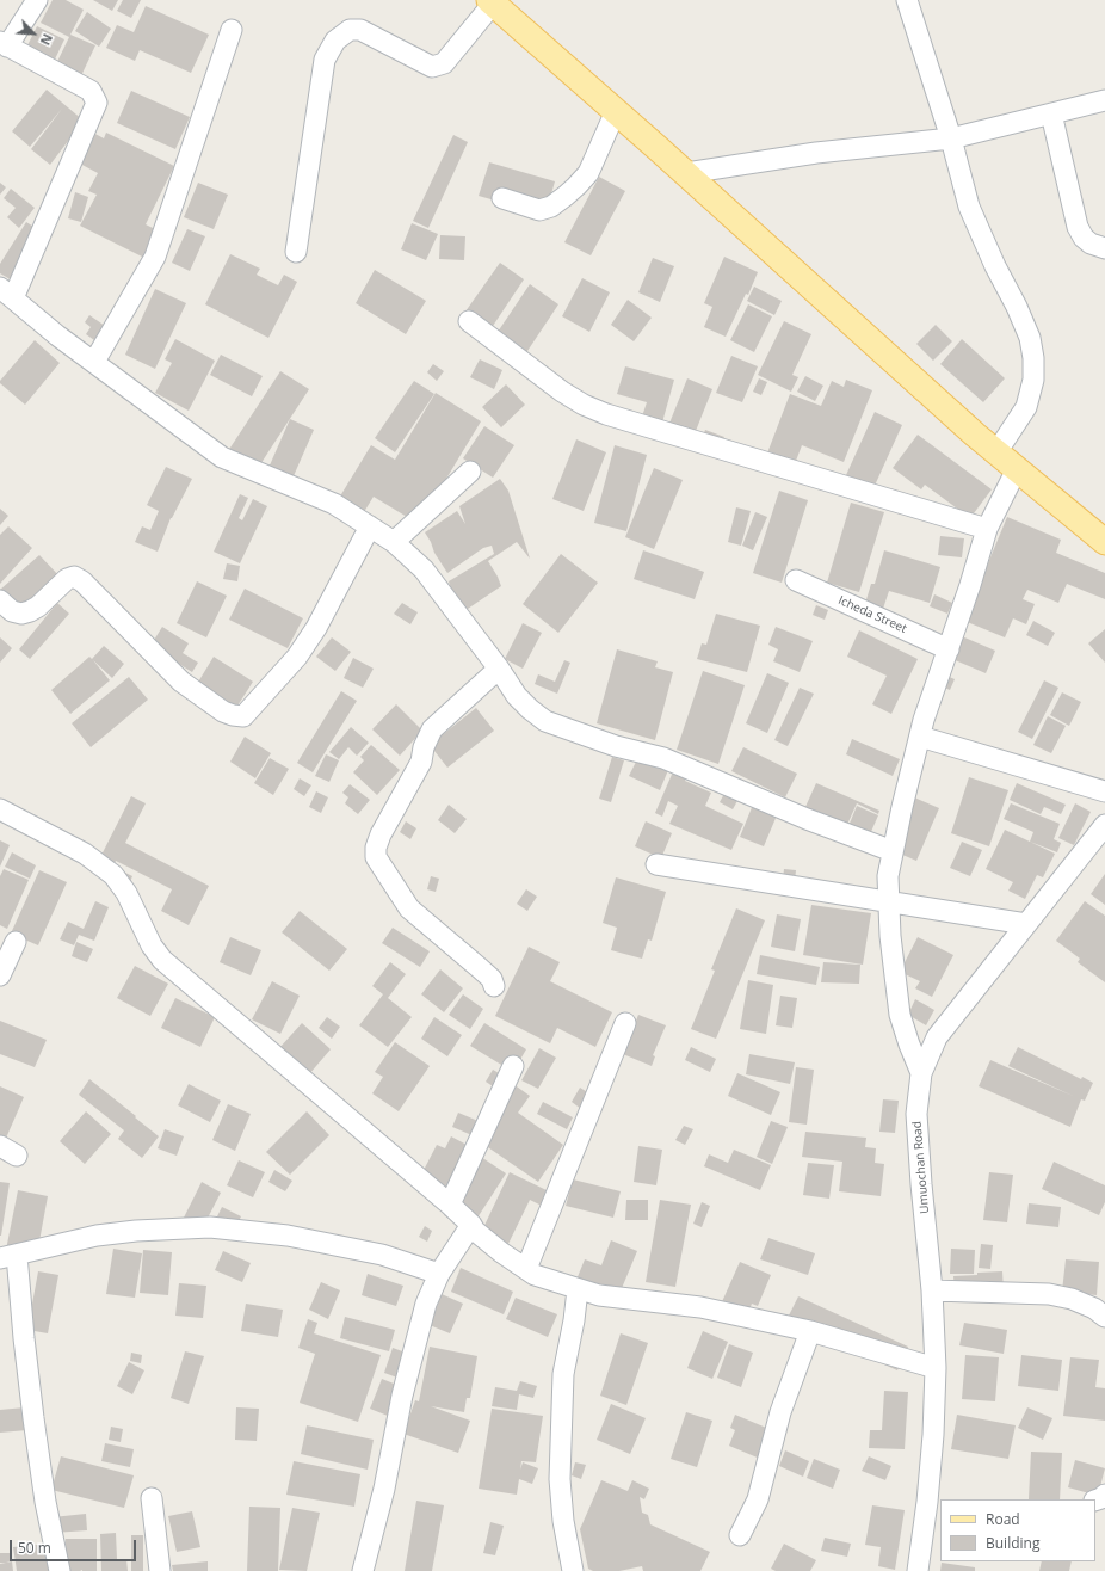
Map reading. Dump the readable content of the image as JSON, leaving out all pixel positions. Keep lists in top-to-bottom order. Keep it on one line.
{"streets":{"street":["Icheda Street","Umuochan Road"]},"legend":["Road","Building"],"scale_bar":"50 m","north":"bottom right"}
